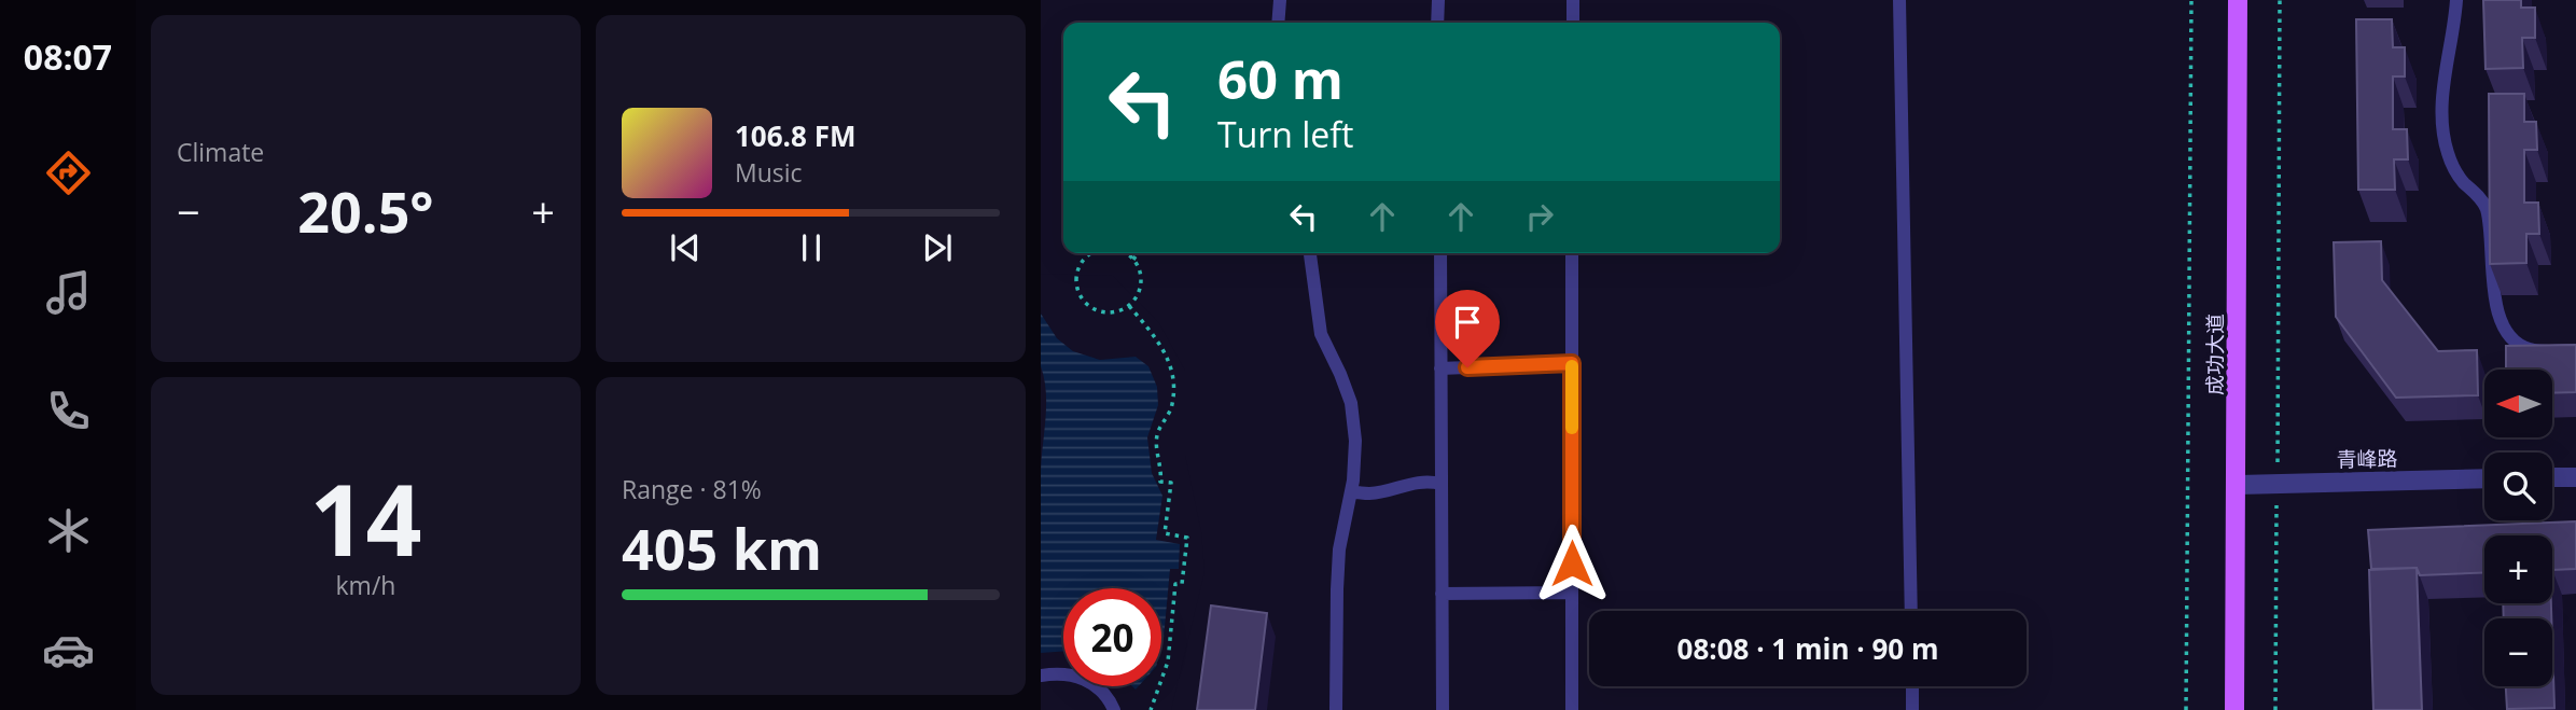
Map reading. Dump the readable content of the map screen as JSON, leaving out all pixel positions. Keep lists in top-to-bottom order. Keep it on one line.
{"streets":{"main road":["成功大道"],"street":["青峰路"]},"crossings":[["成功大道","青峰路"]],"north":"left","page":{"tabs":"08:07","tile":["Climate",["14","km/h"],["Range · 81%","405 km"]],"turn":["60 m","Turn left"],"song":["106.8 FM","Music"],"heat":["−","20.5°","+"],"map_buttons":["+","−"],"limit":"20","trip":"08:08 · 1 min · 90 m"}}
